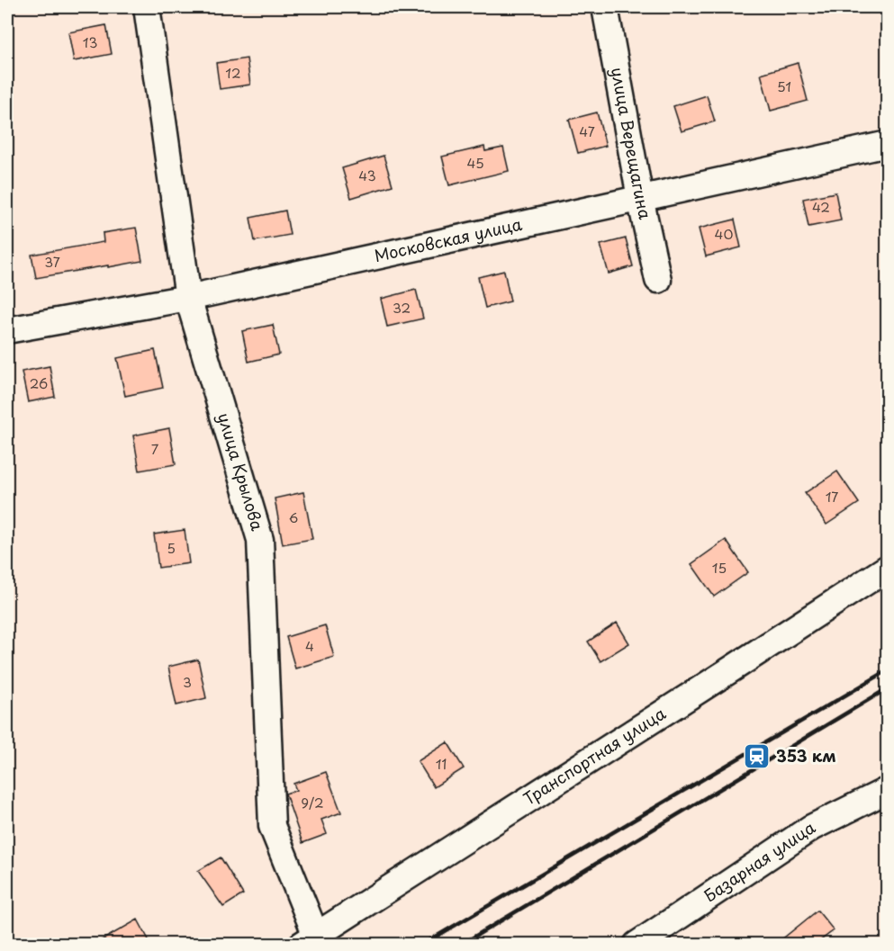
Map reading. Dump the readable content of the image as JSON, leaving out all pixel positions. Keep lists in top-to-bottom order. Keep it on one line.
{"streets":{"street":["улица Верещагина","Московская улица","улица Крылова","Транспортная улица","Базарная улица"]},"crossings":[["улица Верещагина","Московская улица"],["Московская улица","улица Крылова"],["улица Крылова","Транспортная улица"]],"places":{"station":["353 км"]},"house_numbers":["13","12","51","47","45","43","42","40","37","32","26","7","17","6","5","15","4","3","11","9/2"]}
